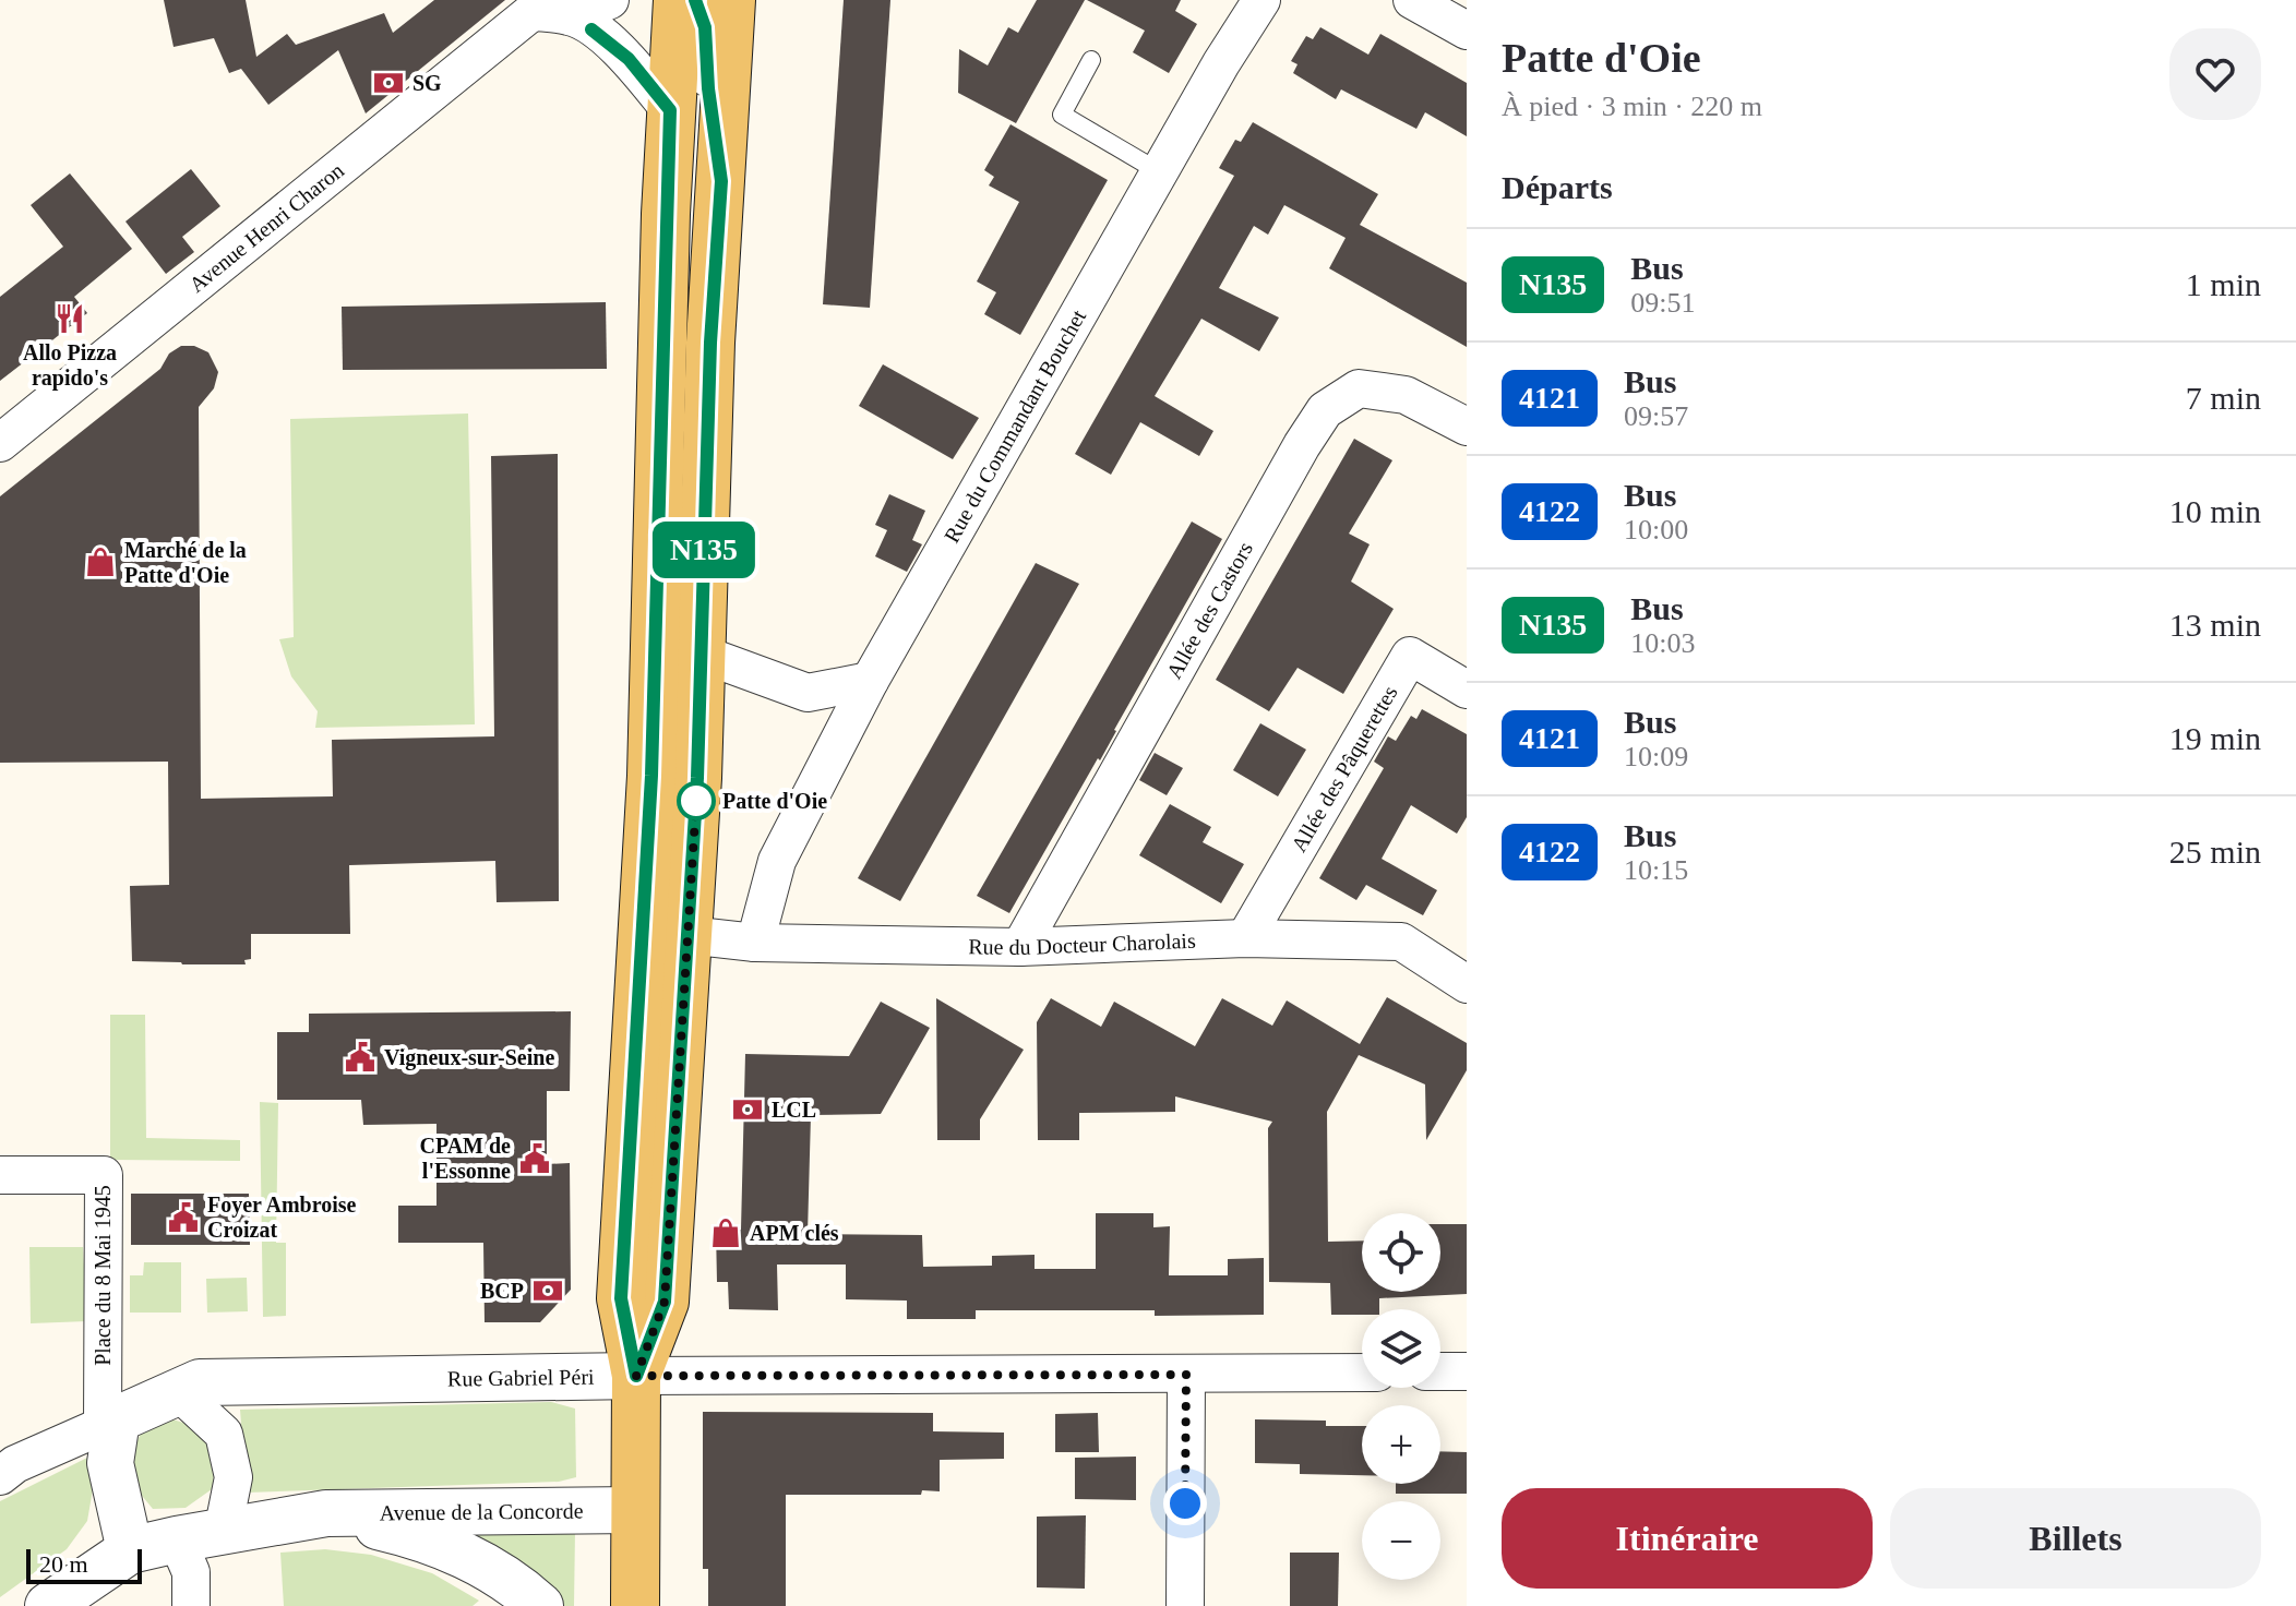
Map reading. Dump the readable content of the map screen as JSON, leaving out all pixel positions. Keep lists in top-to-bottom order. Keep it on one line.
{"streets":{"street":["Avenue Henri Charon","Rue du Commandant Bouchet","Allée des Castors","Allée des Pâquerettes","Rue du Docteur Charolais","Place du 8 Mai 1945","Rue Gabriel Péri","Avenue de la Concorde"]},"crossings":[["Rue du Commandant Bouchet","Rue du Docteur Charolais"],["Allée des Castors","Rue du Docteur Charolais"],["Allée des Pâquerettes","Rue du Docteur Charolais"],["Place du 8 Mai 1945","Rue Gabriel Péri"],["Place du 8 Mai 1945","Avenue de la Concorde"],["Rue Gabriel Péri","Avenue de la Concorde"]],"places":{"bank":["SG","LCL","BCP"],"restaurant":["Allo Pizza rapido's"],"shop":["Marché de la Patte d'Oie","APM clés"],"other":["Patte d'Oie"],"public building":["Vigneux-sur-Seine","CPAM de l'Essonne","Foyer Ambroise Croizat"]},"lines":["bus line N135"],"scale_bar":"20 m","page":{"on_map":"N135","heading":[["Patte d'Oie","À pied · 3 min · 220 m"],"Départs"],"list":[{"mark":"N135","name":"Bus","note":"09:51","value":"1 min"},{"mark":"4121","name":"Bus","note":"09:57","value":"7 min"},{"mark":"4122","name":"Bus","note":"10:00","value":"10 min"},{"mark":"N135","name":"Bus","note":"10:03","value":"13 min"},{"mark":"4121","name":"Bus","note":"10:09","value":"19 min"},{"mark":"4122","name":"Bus","note":"10:15","value":"25 min"}],"map_buttons":["+","−"],"buttons":["Itinéraire","Billets"],"scale":"20 m"}}
